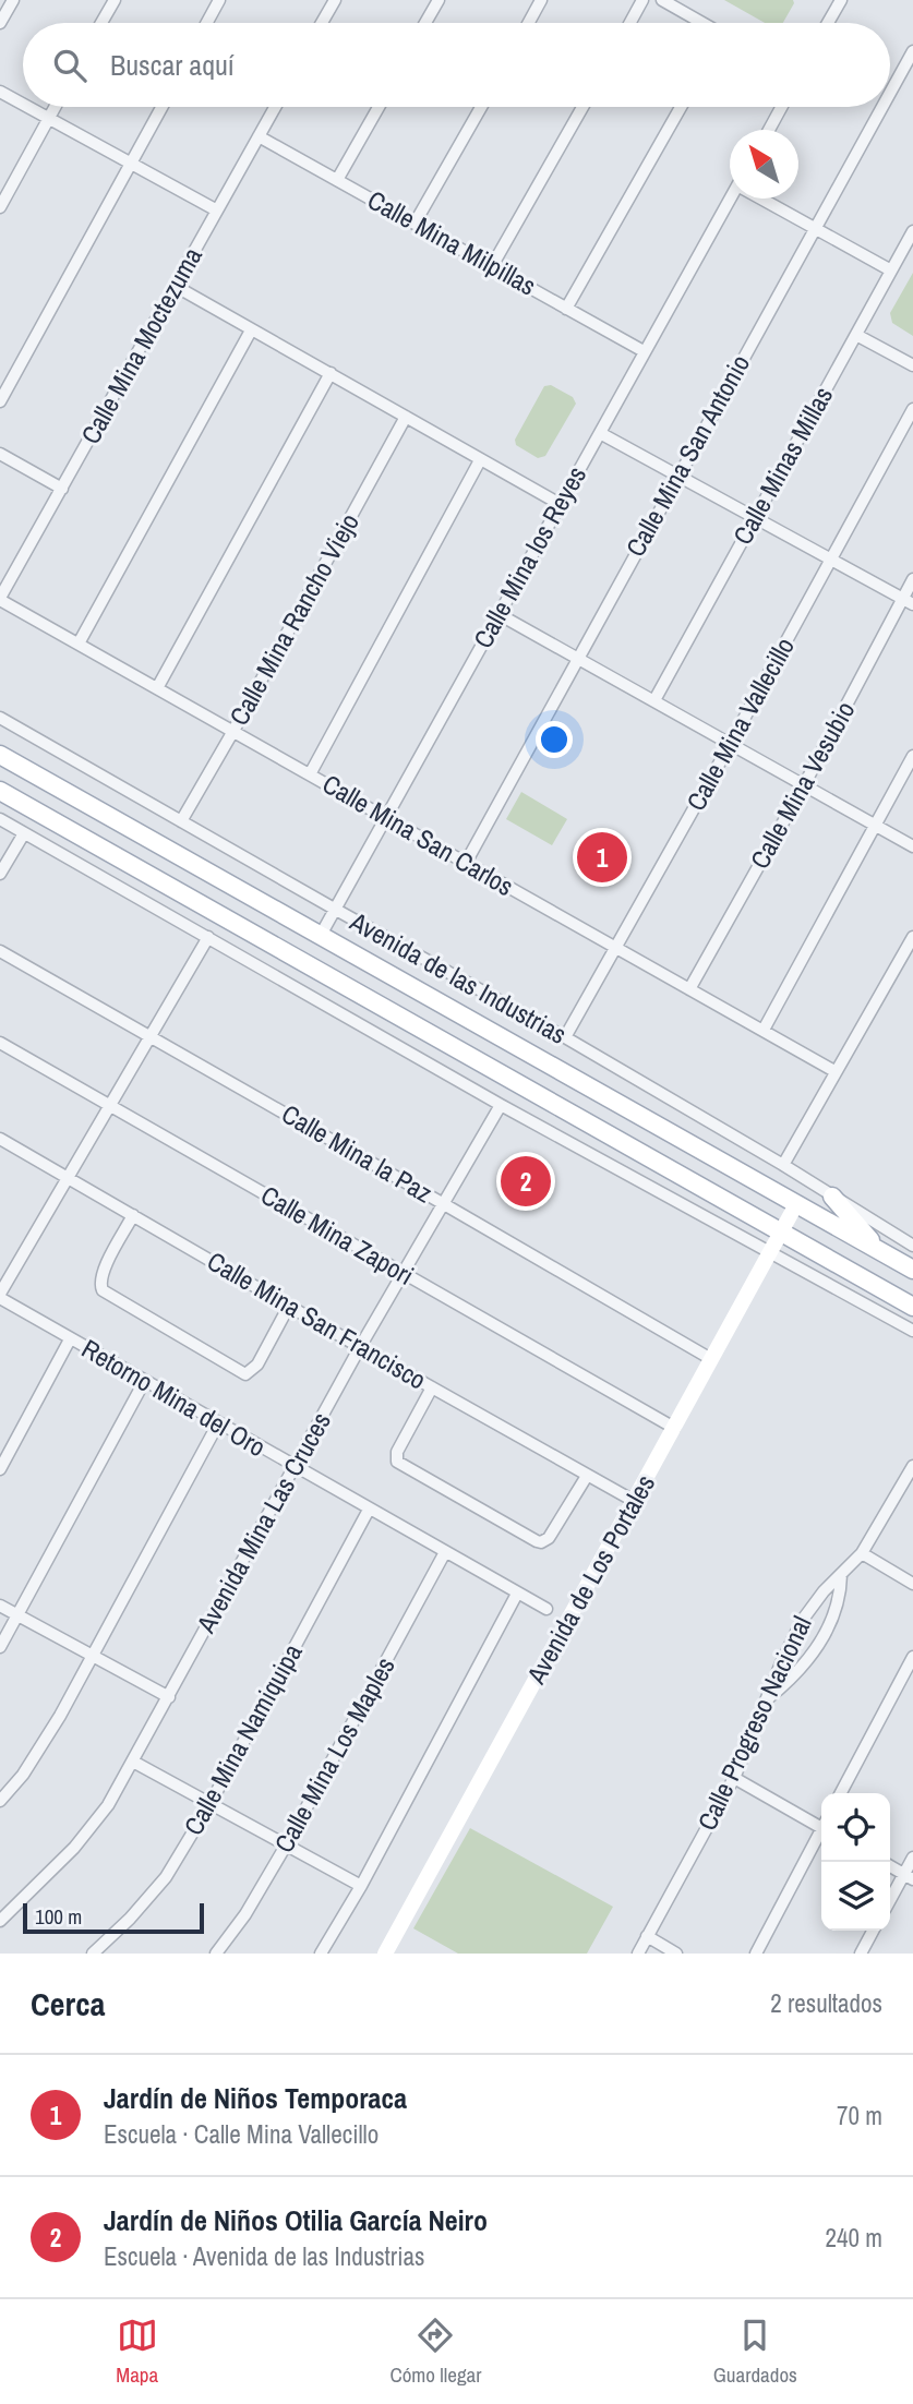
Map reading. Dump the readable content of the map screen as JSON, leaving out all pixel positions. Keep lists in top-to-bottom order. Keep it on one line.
{"streets":{"main road":["Avenida de las Industrias"],"street":["Calle Mina Milpillas","Calle Mina Moctezuma","Calle Mina San Antonio","Calle Minas Millas","Calle Mina los Reyes","Calle Mina Rancho Viejo","Calle Mina Vallecillo","Calle Mina Vesubio","Calle Mina San Carlos","Calle Mina la Paz","Calle Mina Zapori","Calle Mina San Francisco","Retorno Mina del Oro","Avenida Mina Las Cruces","Avenida de Los Portales","Calle Progreso Nacional","Calle Mina Namiquipa","Calle Mina Los Maples"]},"crossings":[["Calle Mina Milpillas","Calle Mina Moctezuma"],["Calle Mina Milpillas","Calle Mina los Reyes"],["Calle Mina Moctezuma","Calle Mina San Carlos"],["Calle Mina San Antonio","Calle Mina San Carlos"],["Calle Mina los Reyes","Calle Mina San Carlos"],["Calle Mina los Reyes","Avenida de las Industrias"],["Calle Mina Rancho Viejo","Calle Mina San Carlos"],["Calle Mina Rancho Viejo","Avenida de las Industrias"],["Calle Mina Vallecillo","Calle Mina San Carlos"],["Calle Mina Vallecillo","Avenida de las Industrias"],["Calle Mina Vesubio","Calle Mina San Carlos"],["Avenida de las Industrias","Avenida de Los Portales"],["Calle Mina la Paz","Avenida Mina Las Cruces"],["Calle Mina la Paz","Avenida de Los Portales"],["Calle Mina Zapori","Avenida Mina Las Cruces"],["Calle Mina Zapori","Avenida de Los Portales"],["Calle Mina San Francisco","Avenida Mina Las Cruces"],["Calle Mina San Francisco","Avenida de Los Portales"],["Retorno Mina del Oro","Avenida Mina Las Cruces"],["Retorno Mina del Oro","Calle Mina Namiquipa"],["Retorno Mina del Oro","Calle Mina Los Maples"]],"scale_bar":"100 m","north":"top left","page":{"search":"Buscar aquí","pins":["1","2"],"scale":"100 m","heading":["Cerca","2 resultados"],"list":[{"mark":"1","name":"Jardín de Niños Temporaca","note":"Escuela · Calle Mina Vallecillo","value":"70 m"},{"mark":"2","name":"Jardín de Niños Otilia García Neiro","note":"Escuela · Avenida de las Industrias","value":"240 m"}],"nav":["Mapa","Cómo llegar","Guardados"]}}
